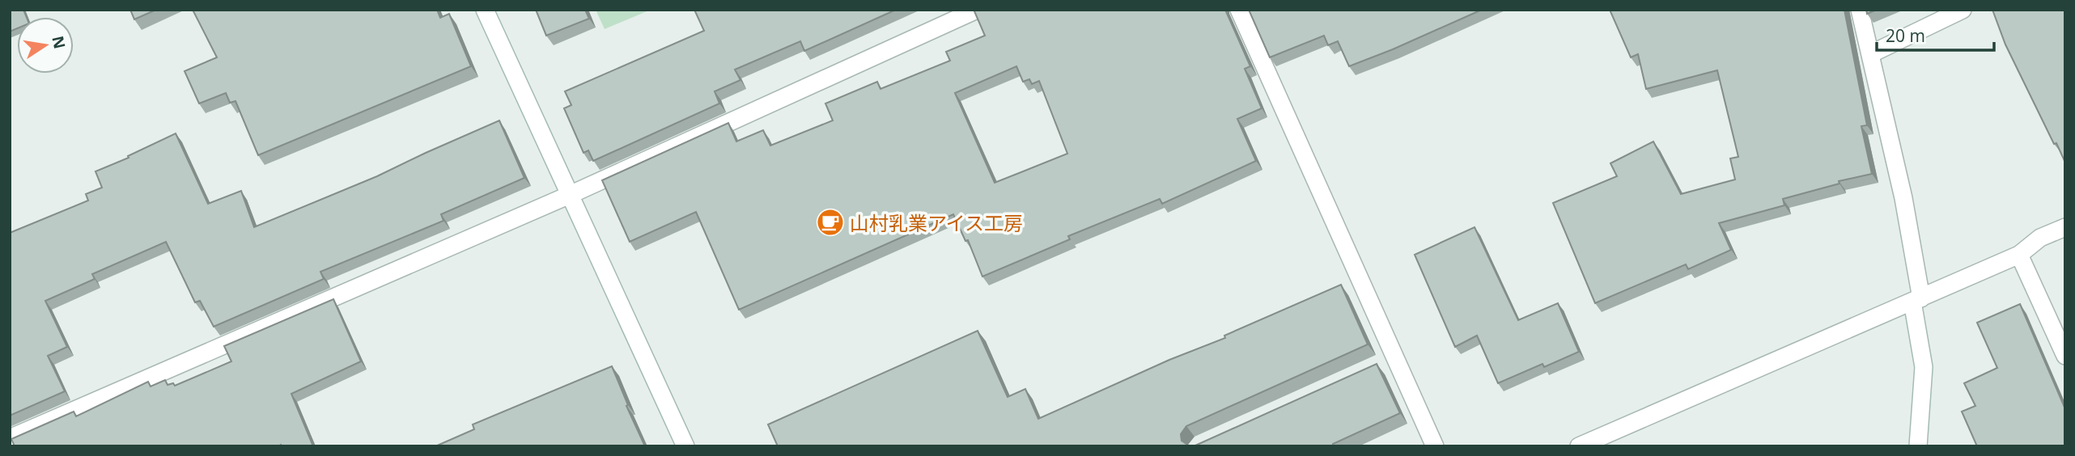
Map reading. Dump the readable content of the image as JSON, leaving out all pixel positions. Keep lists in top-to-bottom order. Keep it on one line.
{"places":{"cafe":["山村乳業アイス工房"]},"scale_bar":"20 m","north":"right"}
